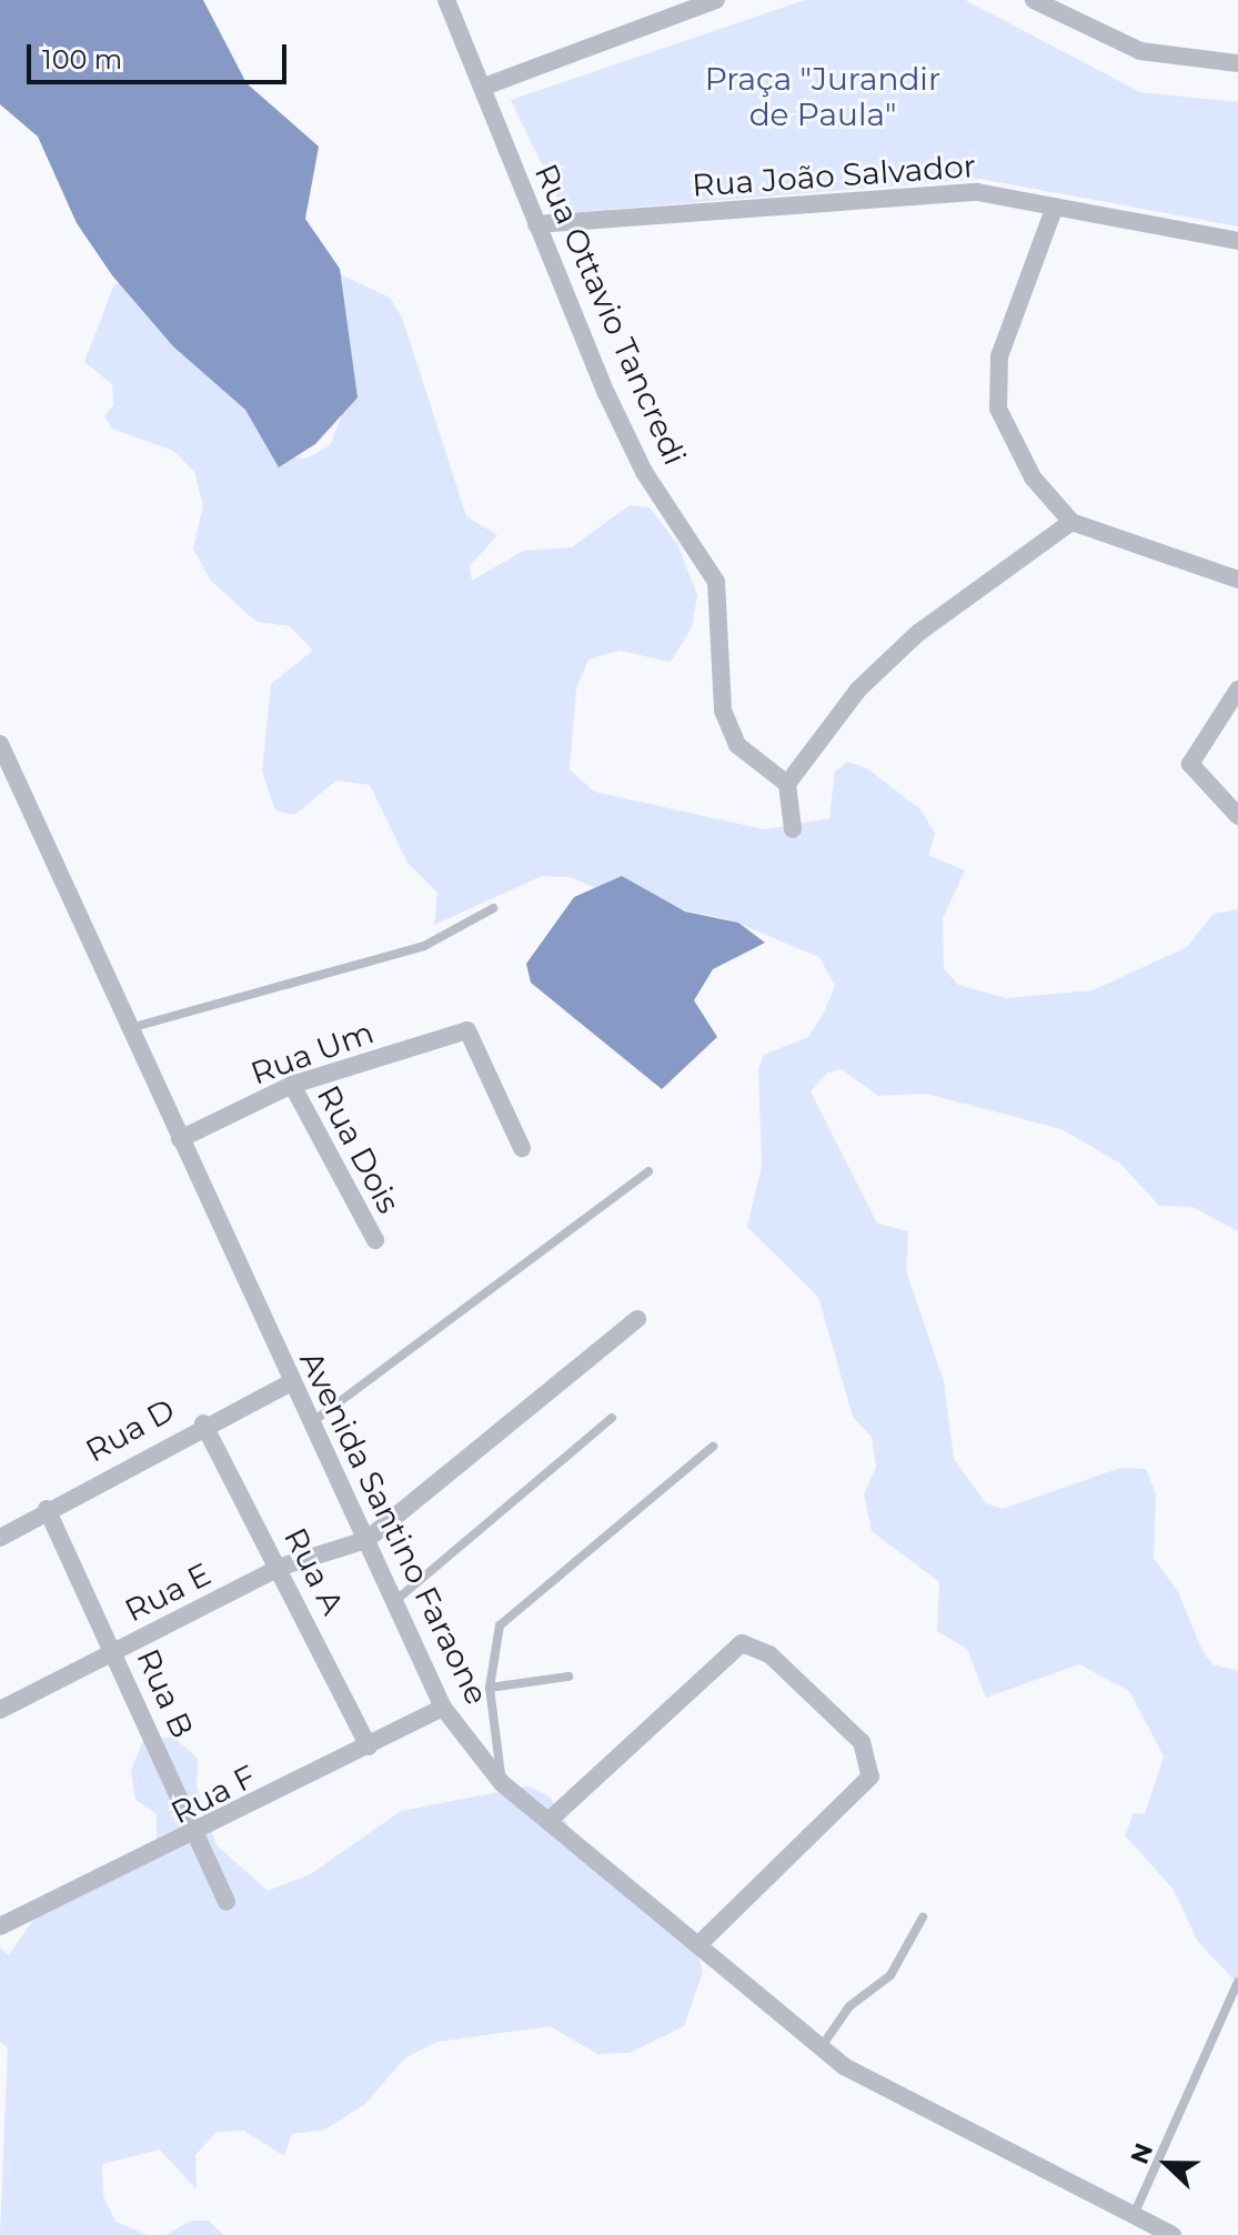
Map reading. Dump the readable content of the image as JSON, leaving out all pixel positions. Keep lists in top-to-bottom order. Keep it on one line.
{"streets":{"street":["Rua João Salvador","Rua Ottavio Tancredi","Rua Um","Rua Dois","Rua D","Avenida Santino Faraone","Rua A","Rua E","Rua B","Rua F"]},"crossings":[["Rua João Salvador","Rua Ottavio Tancredi"],["Rua Um","Rua Dois"],["Rua Um","Avenida Santino Faraone"],["Rua D","Avenida Santino Faraone"],["Rua D","Rua A"],["Rua D","Rua B"],["Avenida Santino Faraone","Rua E"],["Avenida Santino Faraone","Rua F"],["Rua A","Rua E"],["Rua A","Rua F"],["Rua E","Rua B"],["Rua B","Rua F"]],"parks":["Praça \"Jurandir de Paula\""],"scale_bar":"100 m","north":"left"}
